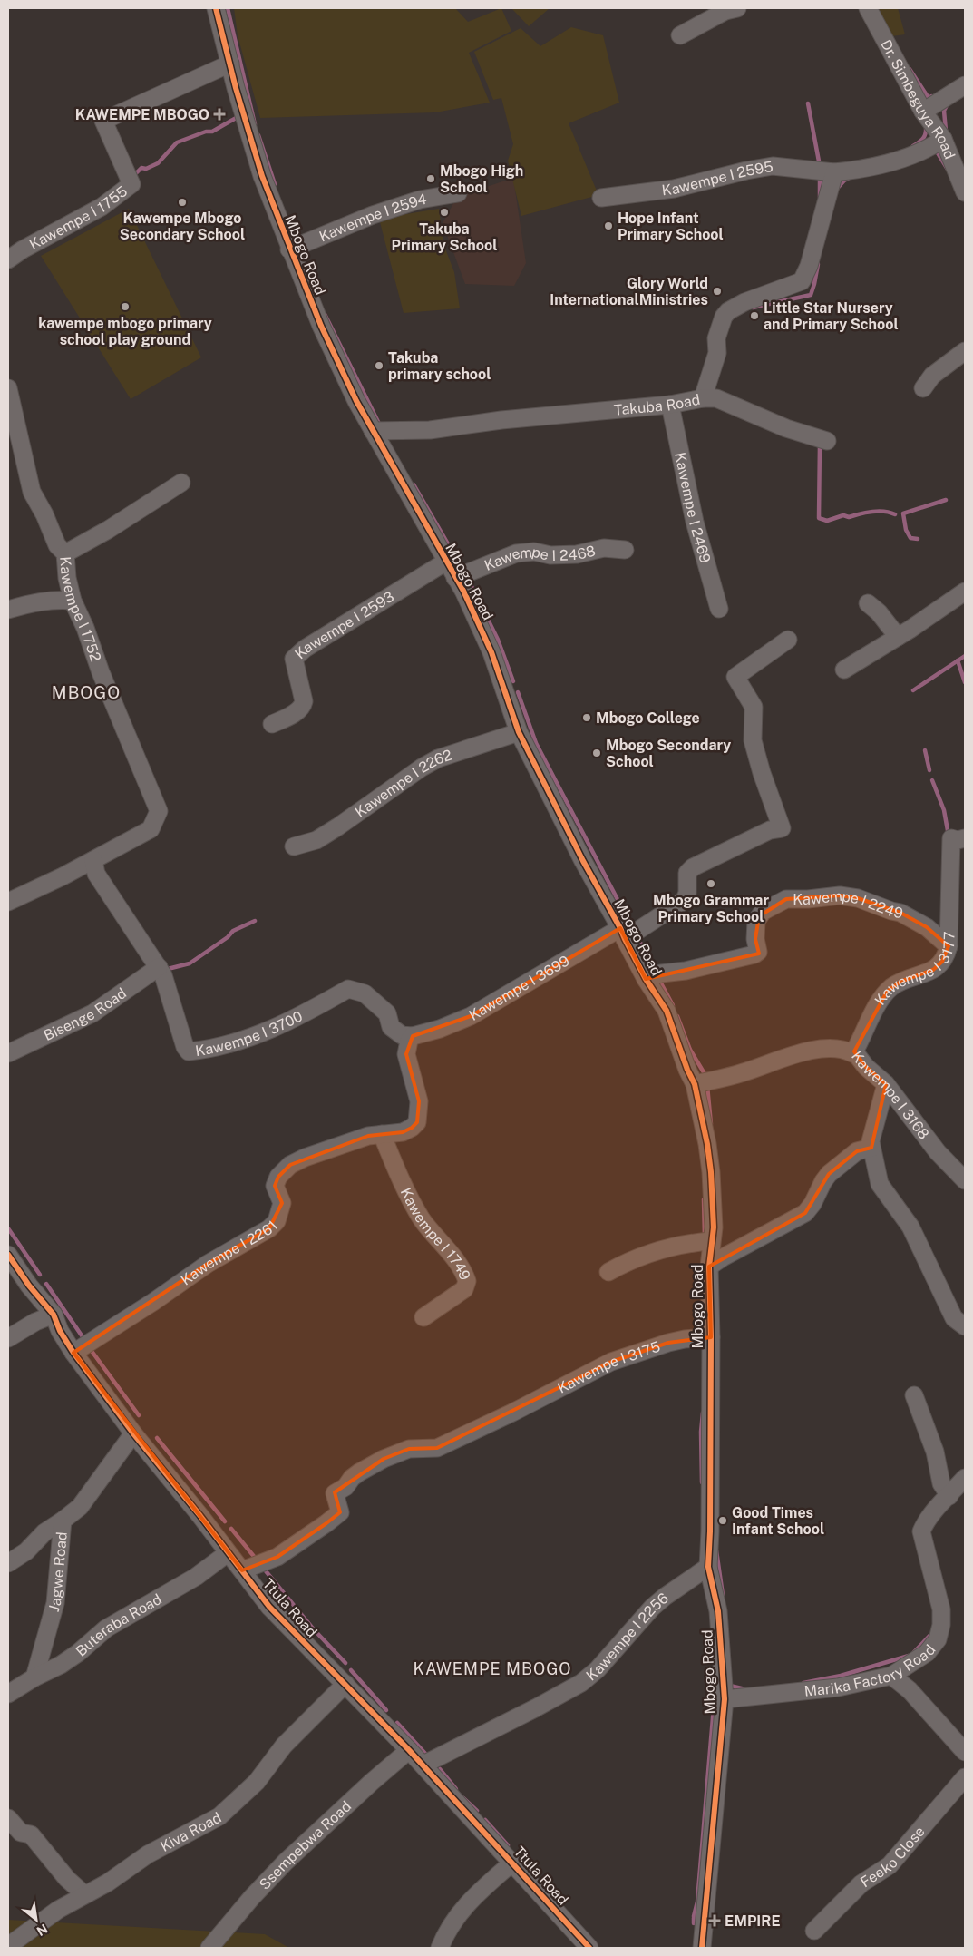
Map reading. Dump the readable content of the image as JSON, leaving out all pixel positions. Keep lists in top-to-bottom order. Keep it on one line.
{"streets":{"street":["Dr. Simbeguya Road","Kawempe I 2595","Kawempe I 1755","Kawempe I 2594","Mbogo Road","Takuba Road","Kawempe I 2469","Kawempe I 2468","Kawempe I 1752","Kawempe I 2593","Kawempe I 2262","Kawempe I 2249","Kawempe I 3177","Kawempe I 3699","Bisenge Road","Kawempe I 3700","Kawempe I 3168","Kawempe I 1749","Kawempe I 2261","Kawempe I 3175","Jagwe Road","Ttula Road","Buteraba Road","Kawempe I 2256","Marika Factory Road","Kiva Road","Ssempebwa Road","Feeko Close"]},"crossings":[["Kawempe I 2595","Takuba Road"],["Kawempe I 1755","Mbogo Road"],["Kawempe I 2594","Mbogo Road"],["Mbogo Road","Takuba Road"],["Mbogo Road","Kawempe I 2468"],["Mbogo Road","Kawempe I 2593"],["Mbogo Road","Kawempe I 2262"],["Mbogo Road","Kawempe I 2249"],["Mbogo Road","Kawempe I 3699"],["Mbogo Road","Kawempe I 3168"],["Mbogo Road","Kawempe I 3175"],["Mbogo Road","Kawempe I 2256"],["Mbogo Road","Marika Factory Road"],["Takuba Road","Kawempe I 2469"],["Kawempe I 1752","Kawempe I 3700"],["Kawempe I 2249","Kawempe I 3177"],["Kawempe I 3177","Kawempe I 3168"],["Kawempe I 3699","Kawempe I 3700"],["Kawempe I 3699","Kawempe I 2261"],["Bisenge Road","Kawempe I 3700"],["Kawempe I 3700","Kawempe I 2261"],["Kawempe I 1749","Kawempe I 2261"],["Kawempe I 2261","Ttula Road"],["Kawempe I 3175","Ttula Road"],["Jagwe Road","Ttula Road"],["Jagwe Road","Buteraba Road"],["Ttula Road","Buteraba Road"],["Ttula Road","Kawempe I 2256"],["Ttula Road","Kiva Road"],["Ttula Road","Ssempebwa Road"]],"districts":["MBOGO","KAWEMPE MBOGO"],"places":{"health":["KAWEMPE MBOGO","EMPIRE"],"other":["Mbogo High School","Kawempe Mbogo Secondary School","Takuba Primary School","Hope Infant Primary School","Glory World InternationalMinistries","kawempe mbogo primary school play ground","Little Star Nursery and Primary School","Takuba primary school","Mbogo College","Mbogo Secondary School","Mbogo Grammar Primary School","Good Times Infant School"]},"north":"bottom right"}
